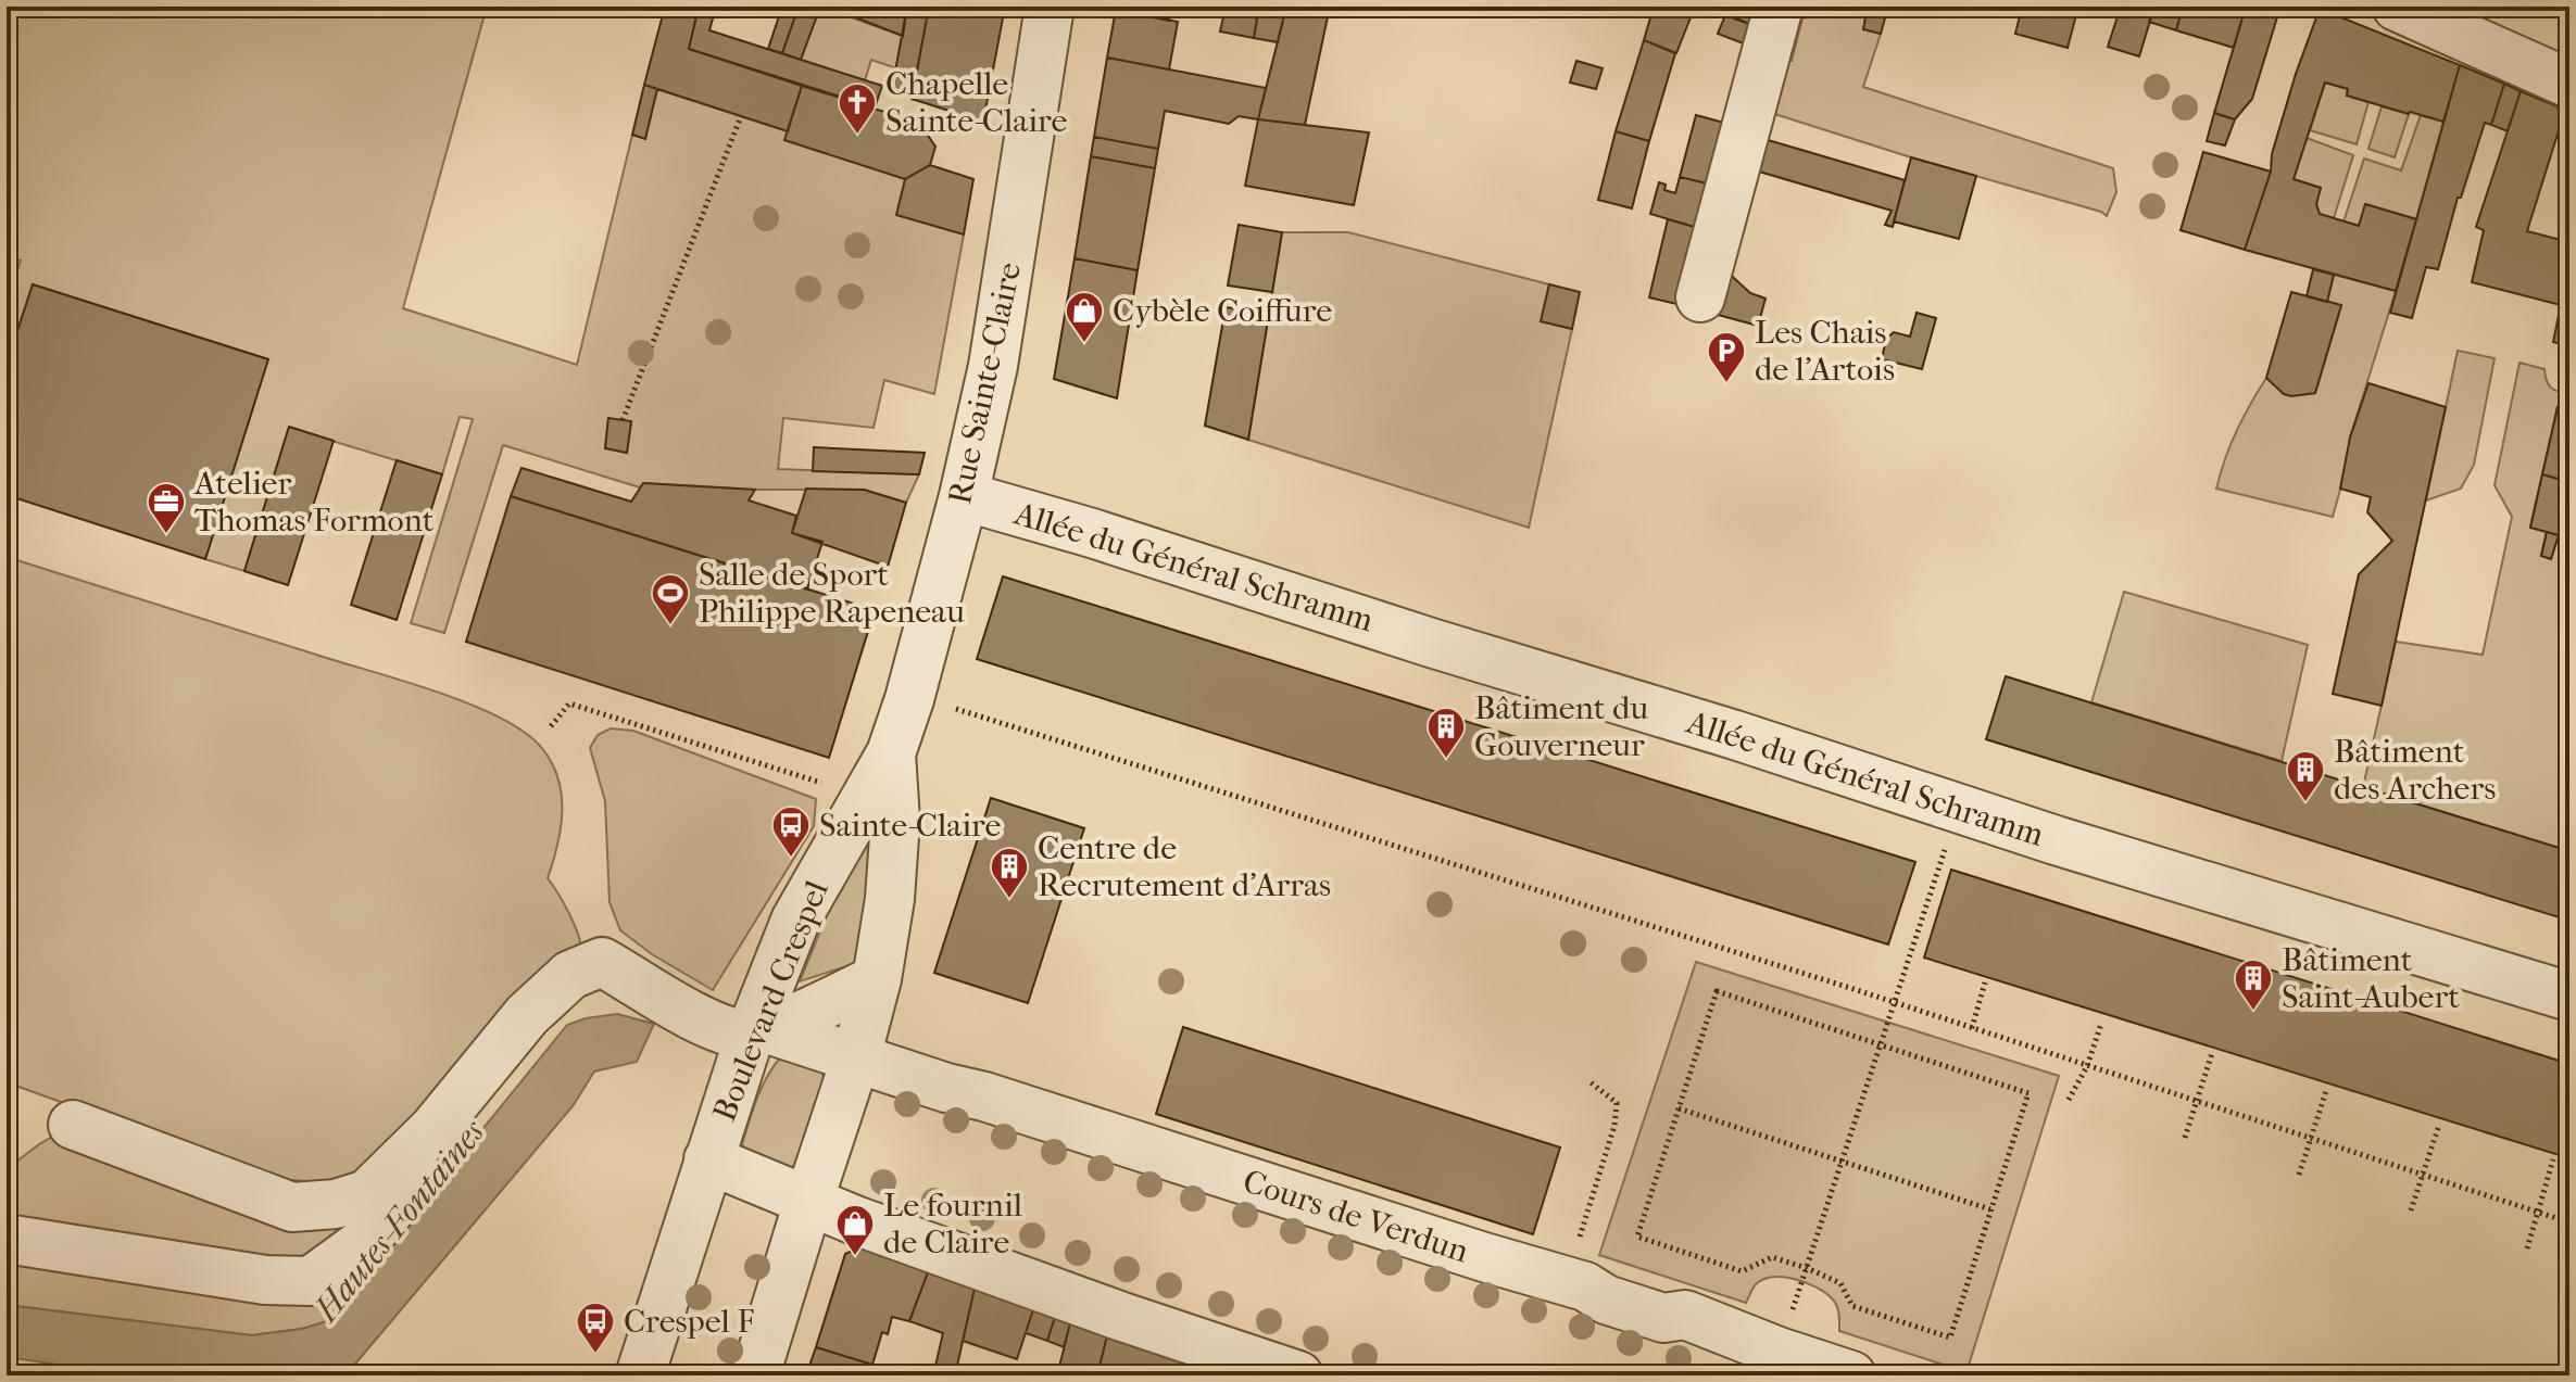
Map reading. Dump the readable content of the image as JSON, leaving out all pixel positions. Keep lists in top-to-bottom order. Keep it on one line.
{"streets":{"street":["Rue Sainte-Claire","Allée du Général Schramm","Boulevard Crespel","Cours de Verdun"]},"crossings":[["Rue Sainte-Claire","Allée du Général Schramm"],["Rue Sainte-Claire","Boulevard Crespel"],["Boulevard Crespel","Cours de Verdun"]],"water":["Hautes-Fontaines"],"places":{"church":["Chapelle Sainte-Claire"],"shop":["Cybèle Coiffure","Le fournil de Claire"],"parking":["Les Chais de l'Artois"],"office":["Atelier Thomas Formont"],"sports":["Salle de Sport Philippe Rapeneau"],"building":["Bâtiment du Gouverneur","Bâtiment des Archers","Centre de Recrutement d'Arras","Bâtiment Saint-Aubert"],"bus stop":["Sainte-Claire","Crespel F"]}}
